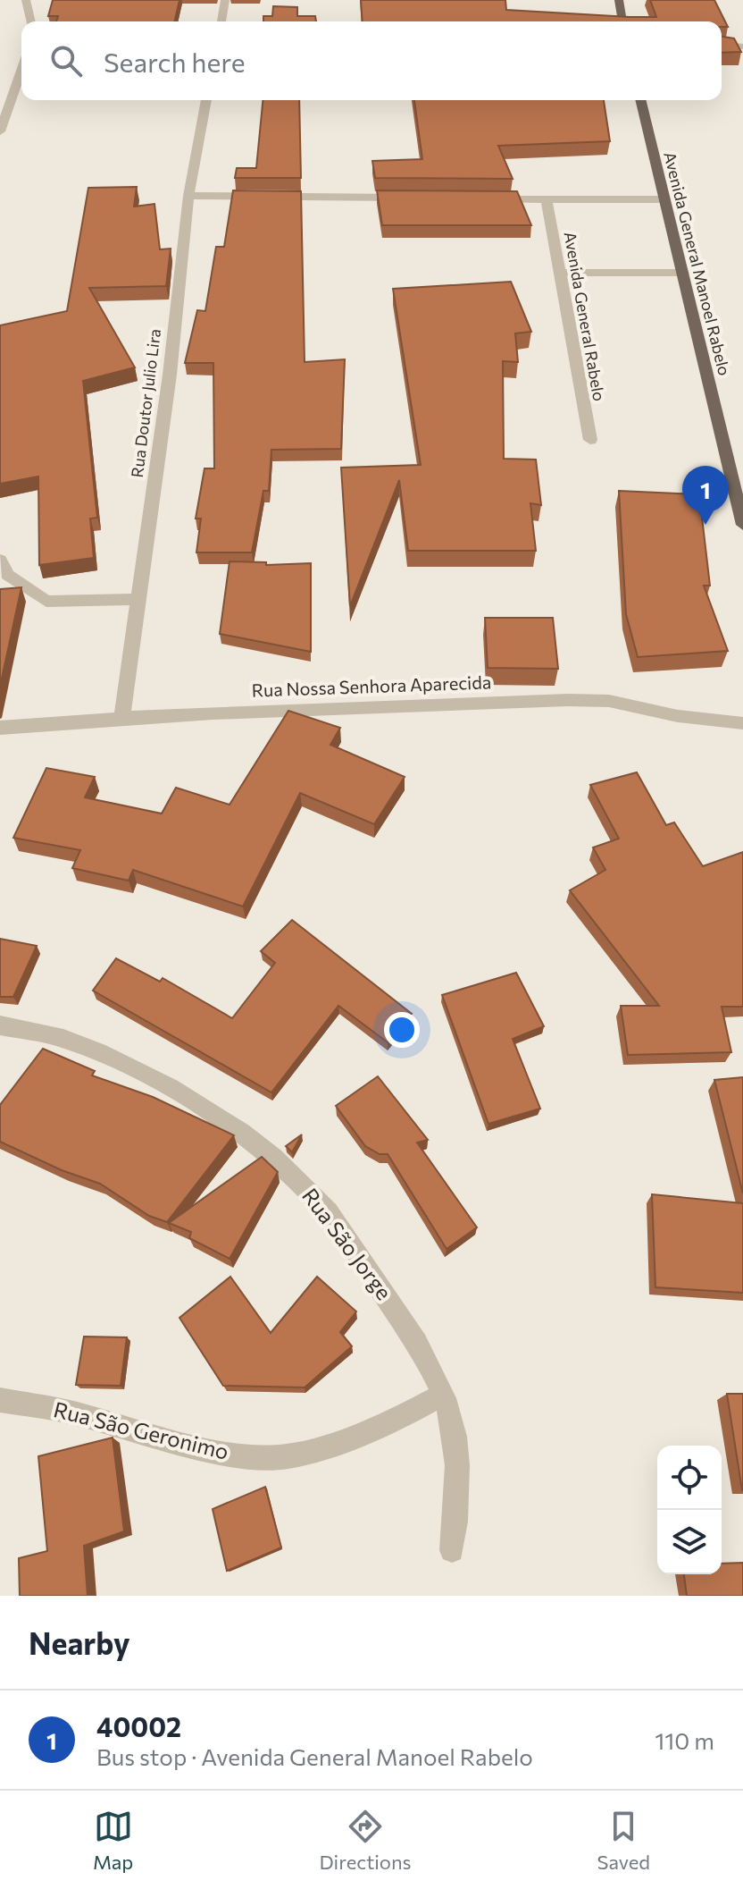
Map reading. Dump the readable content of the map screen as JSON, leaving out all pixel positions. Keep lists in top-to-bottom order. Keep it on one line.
{"streets":{"main road":["Avenida General Manoel Rabelo"],"street":["Avenida General Rabelo","Rua Doutor Julio Lira","Rua Nossa Senhora Aparecida","Rua São Jorge","Rua São Geronimo"]},"crossings":[["Rua Doutor Julio Lira","Rua Nossa Senhora Aparecida"],["Rua São Jorge","Rua São Geronimo"]],"page":{"search":"Search here","pins":"1","heading":"Nearby","list":[{"mark":"1","name":"40002","note":"Bus stop · Avenida General Manoel Rabelo","value":"110 m"}],"nav":["Map","Directions","Saved"]}}
